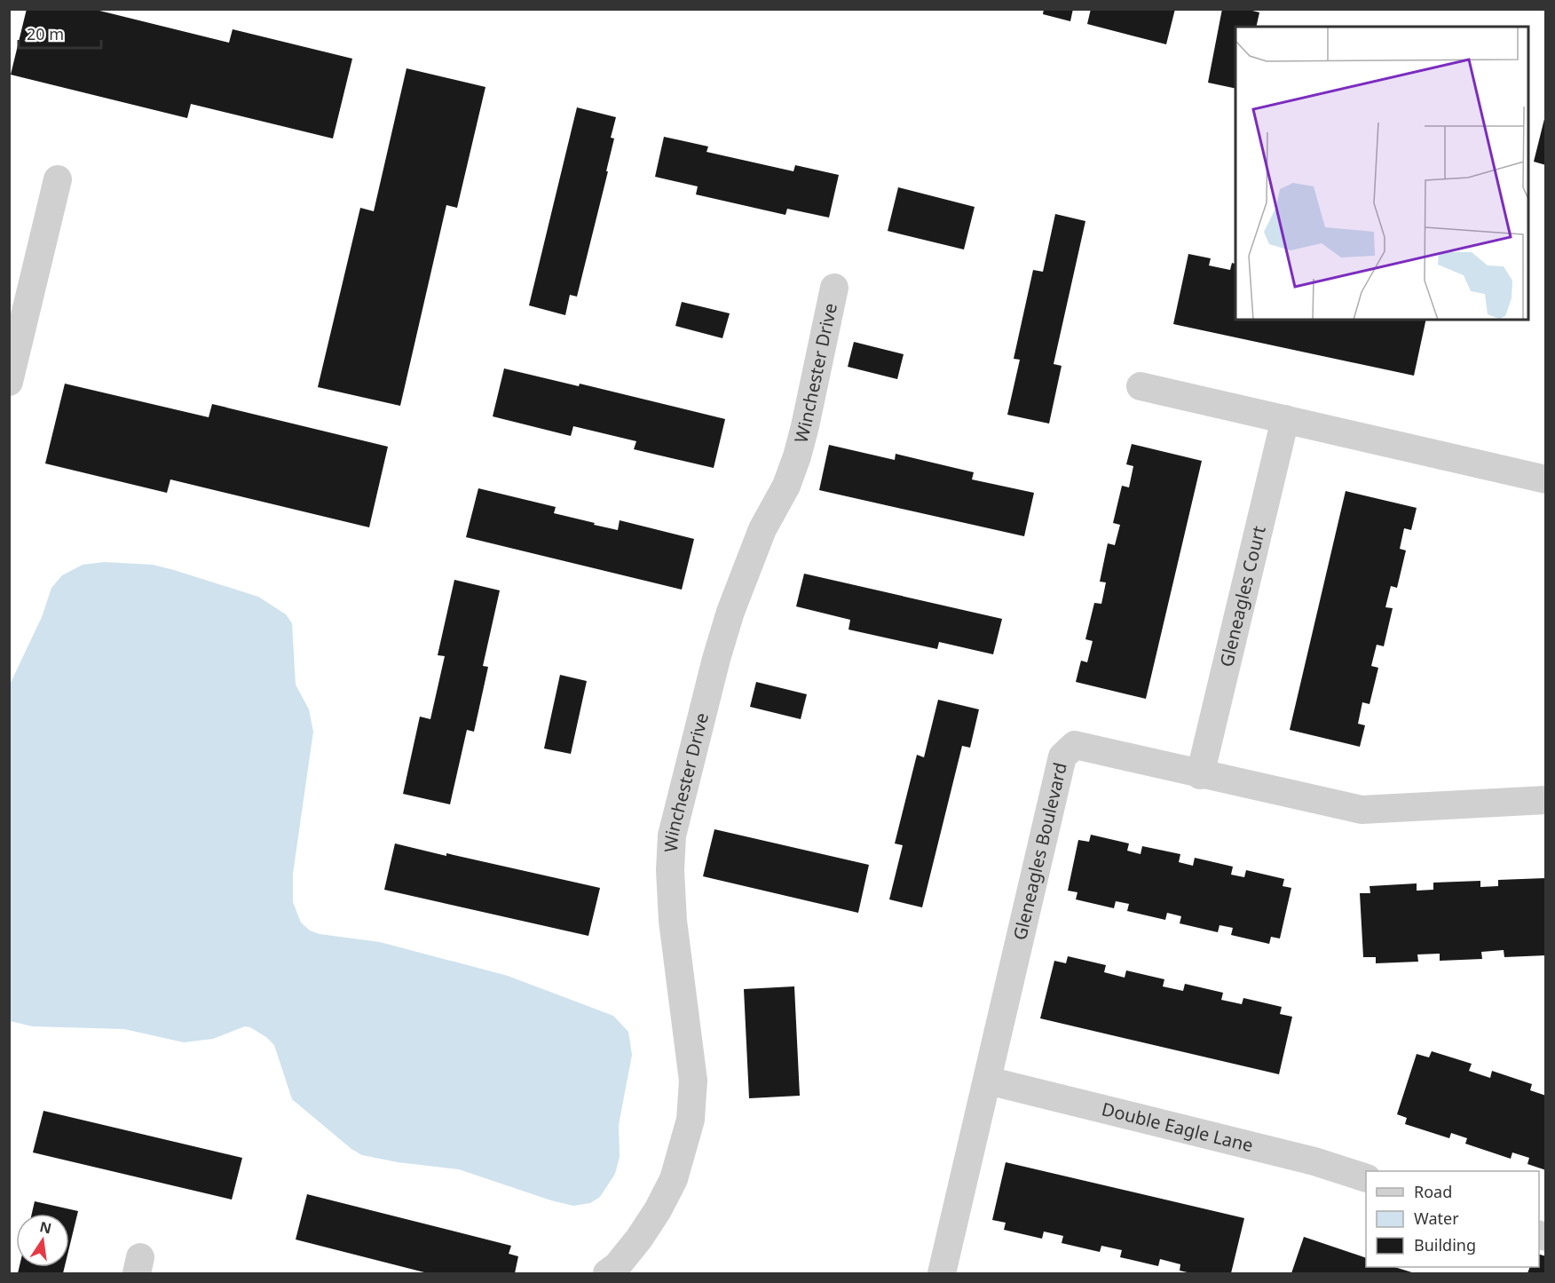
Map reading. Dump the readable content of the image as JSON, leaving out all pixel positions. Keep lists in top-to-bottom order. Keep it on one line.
{"streets":{"street":["Winchester Drive","Gleneagles Court","Gleneagles Boulevard","Double Eagle Lane"]},"crossings":[["Gleneagles Court","Gleneagles Boulevard"],["Gleneagles Boulevard","Double Eagle Lane"]],"legend":["Road","Water","Building"],"scale_bar":"20 m","north":"top"}
